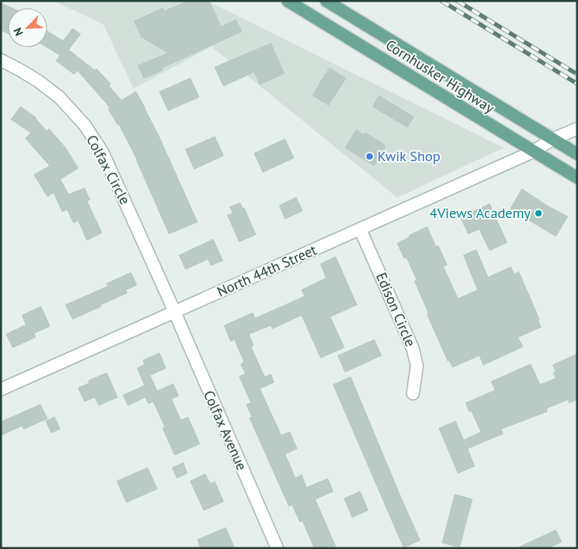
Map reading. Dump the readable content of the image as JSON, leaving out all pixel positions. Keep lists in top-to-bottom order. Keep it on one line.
{"streets":{"main road":["Cornhusker Highway"],"street":["Colfax Circle","North 44th Street","Edison Circle","Colfax Avenue"]},"crossings":[["Cornhusker Highway","North 44th Street"],["Colfax Circle","North 44th Street"],["Colfax Circle","Colfax Avenue"],["North 44th Street","Edison Circle"],["North 44th Street","Colfax Avenue"]],"places":["Kwik Shop","4Views Academy"],"north":"bottom left"}
